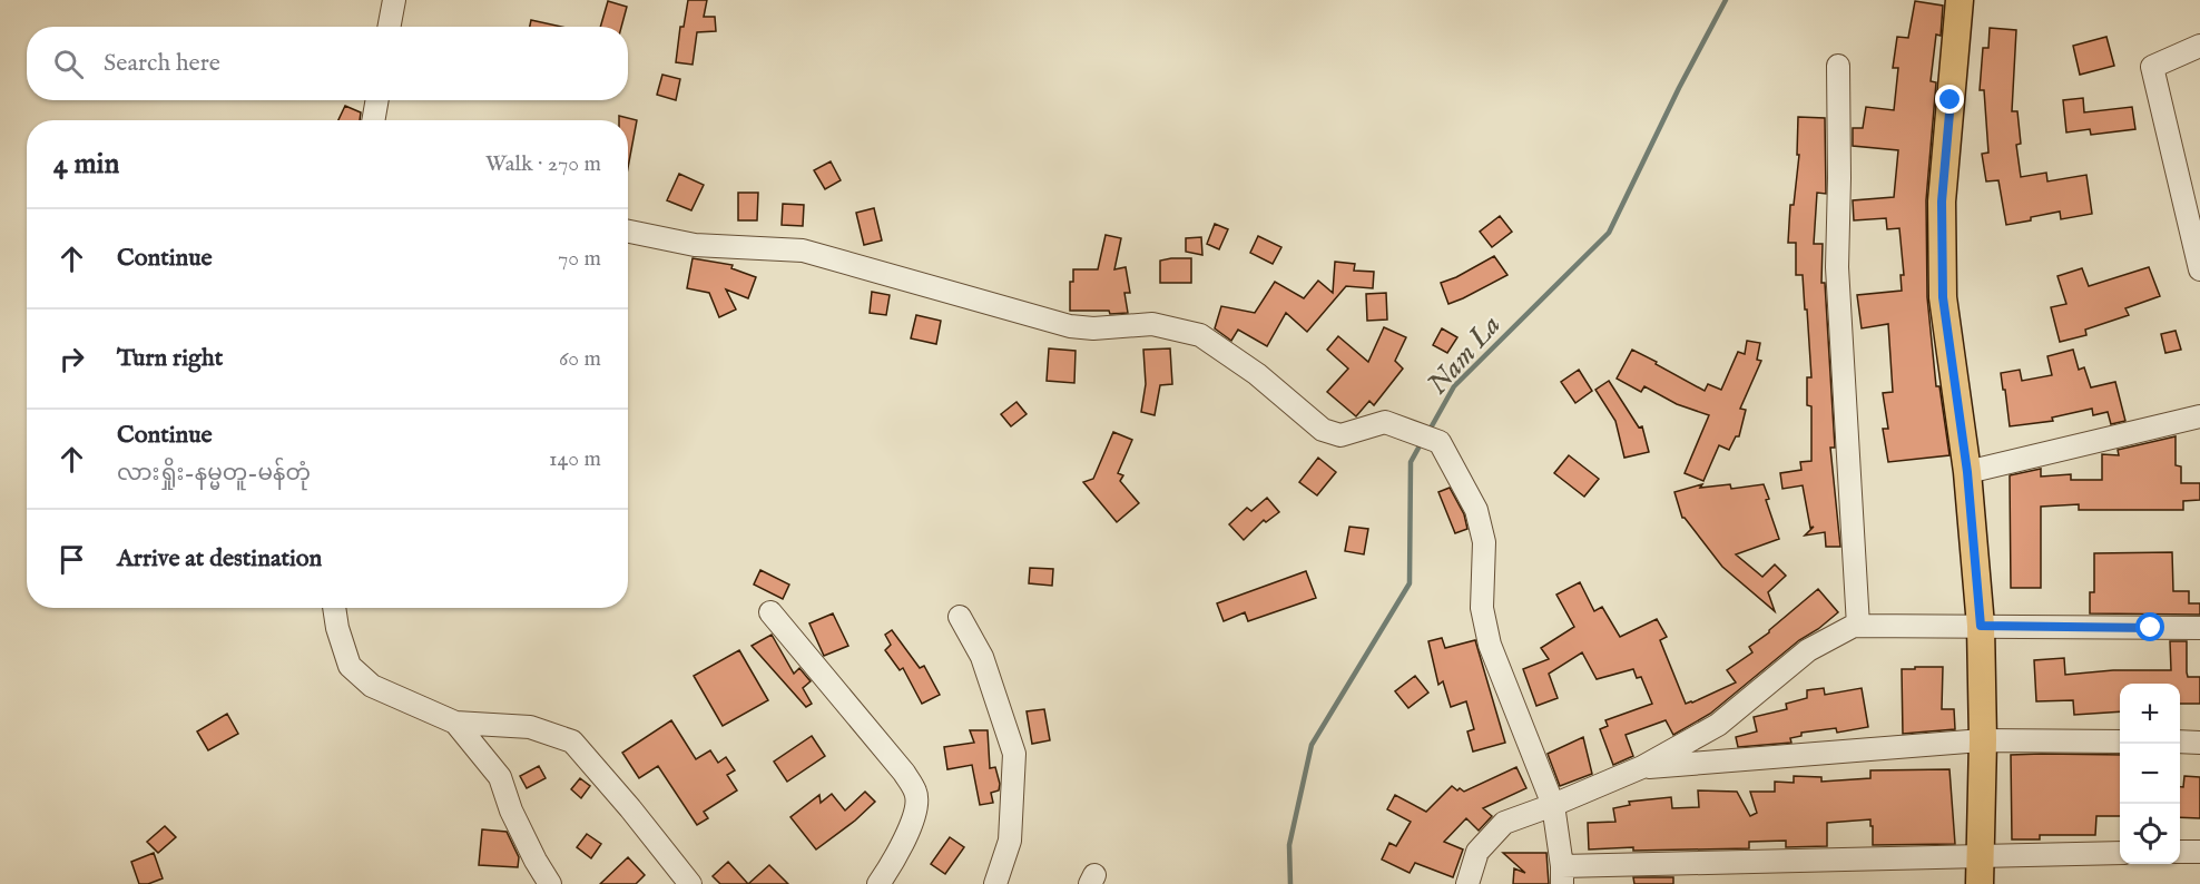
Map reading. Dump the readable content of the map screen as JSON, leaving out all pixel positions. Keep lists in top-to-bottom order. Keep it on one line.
{"water":["Nam La"],"page":{"search":"Search here","heading":["4 min","Walk · 270 m"],"list":[["Continue","70 m"],["Turn right","60 m"],["Continue","လားရှိုး-နမ္မတူ-မန်တုံ","140 m"],"Arrive at destination"],"map_buttons":["+","−"]}}
